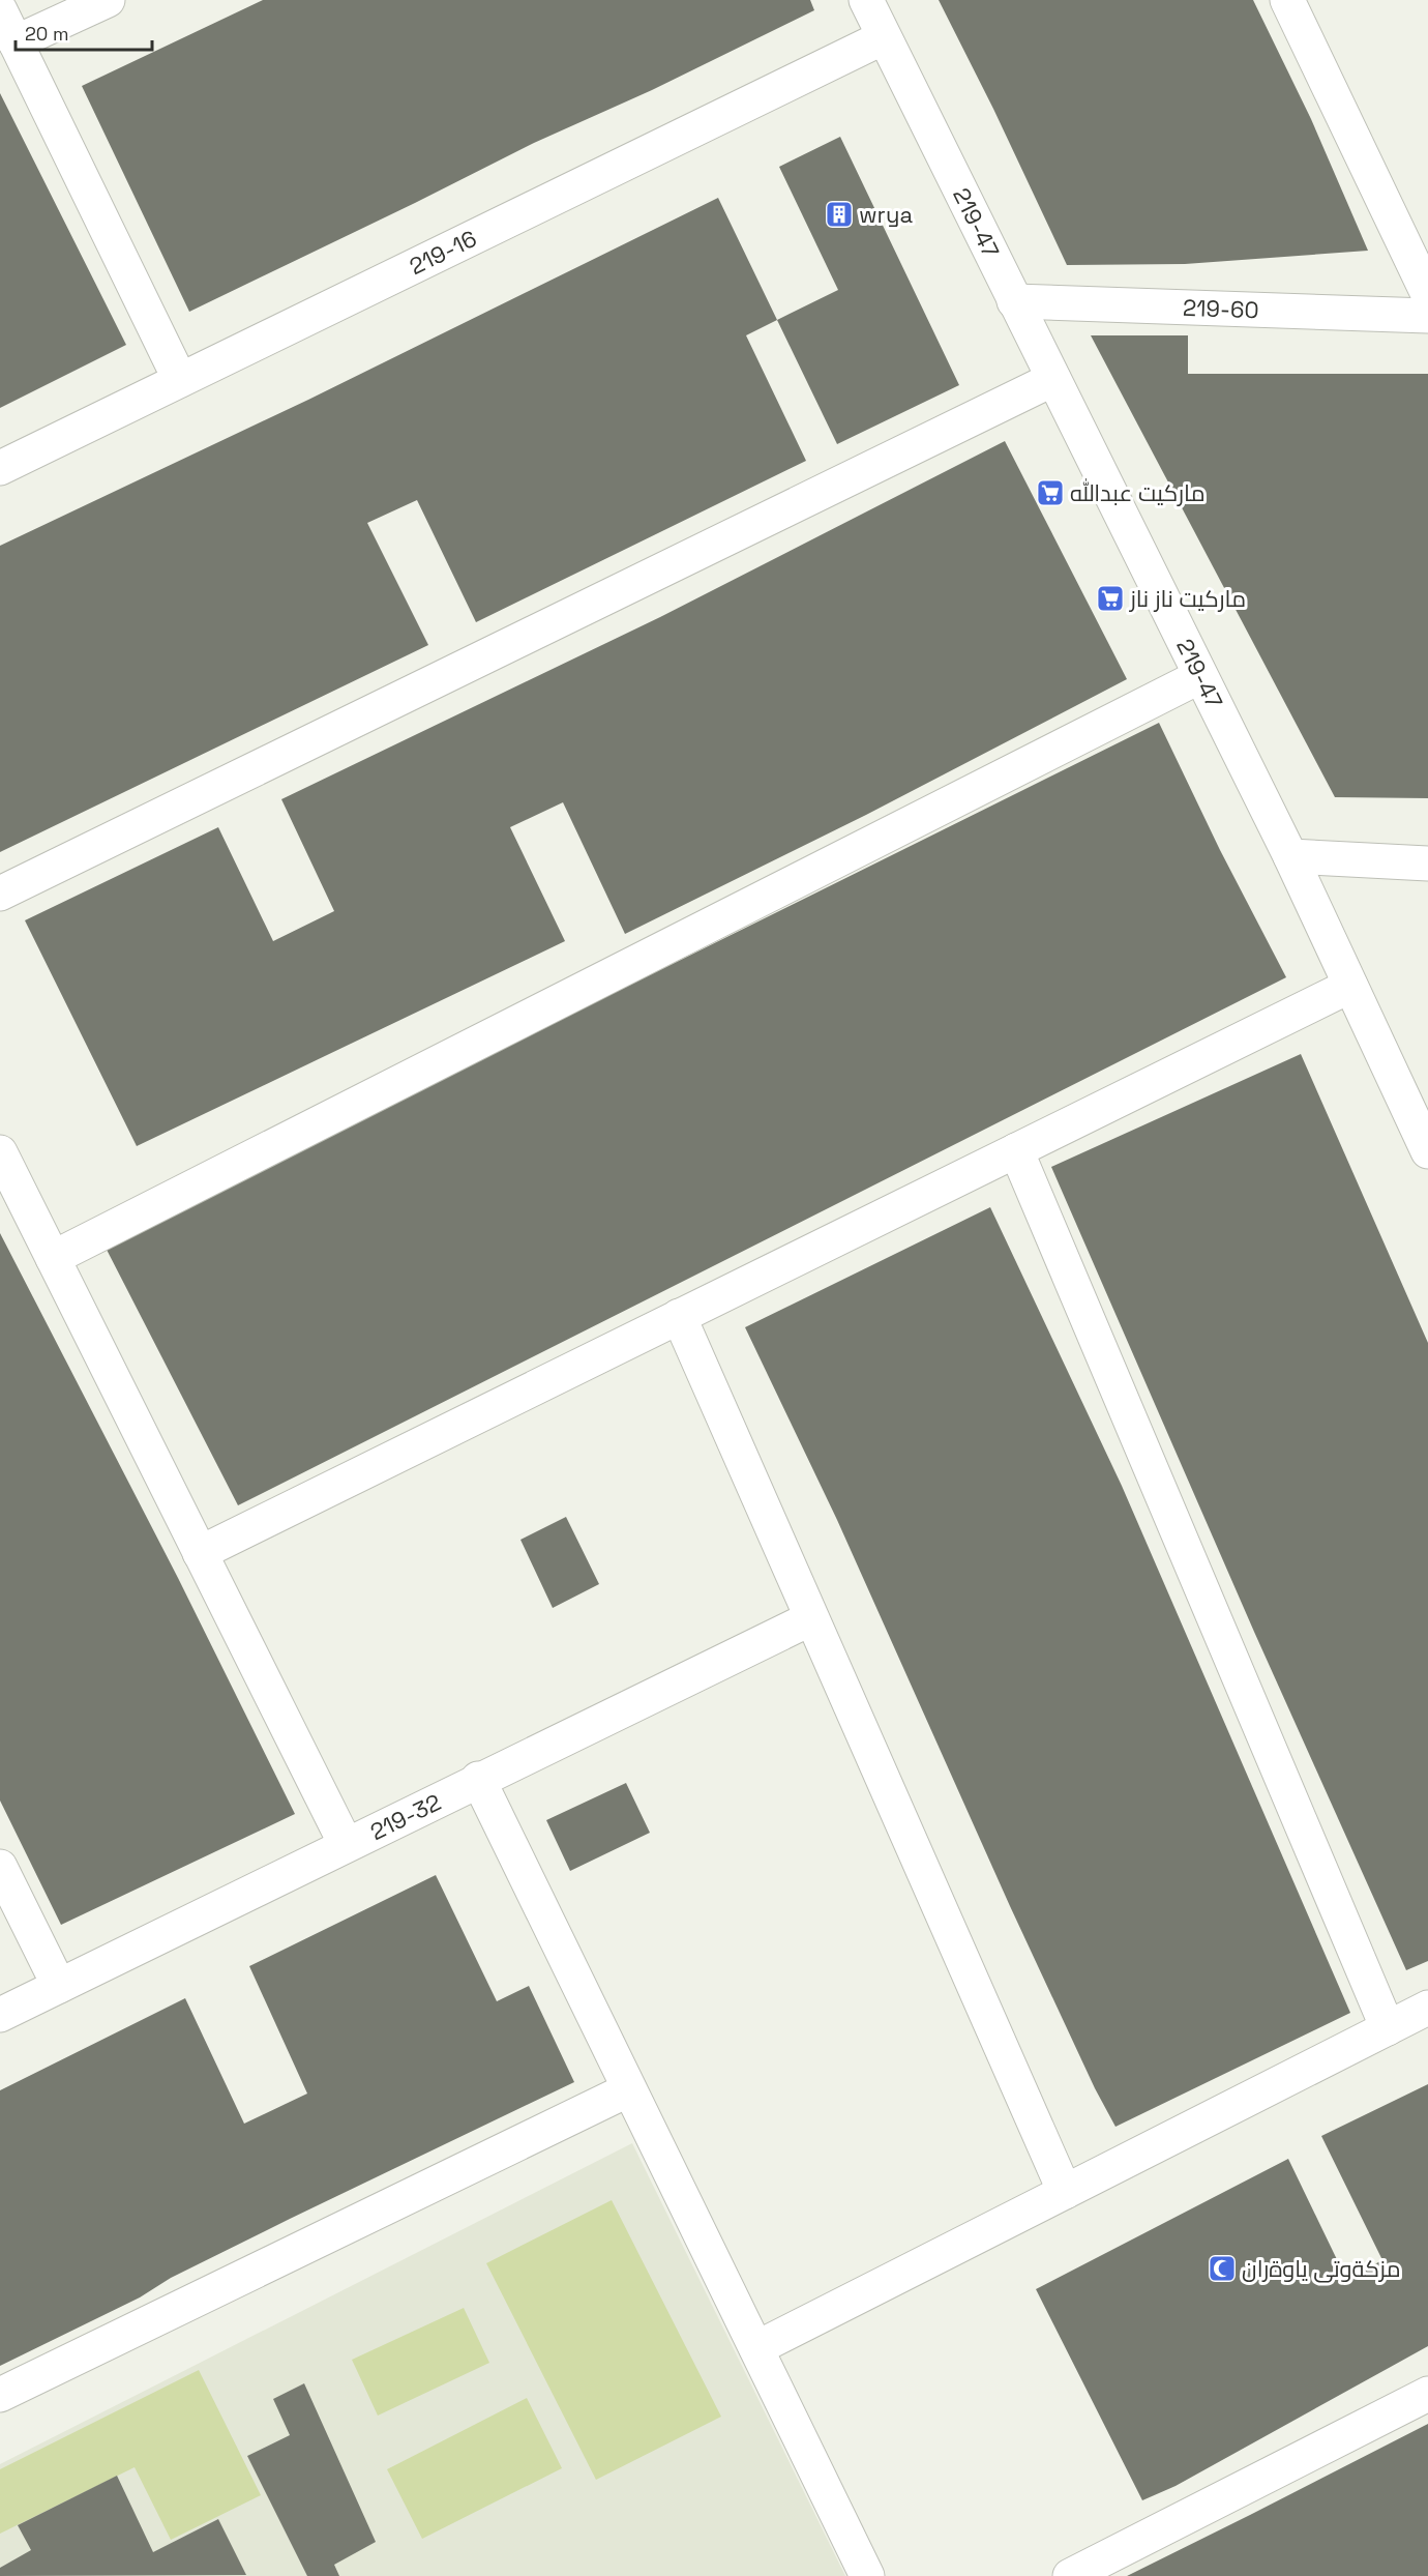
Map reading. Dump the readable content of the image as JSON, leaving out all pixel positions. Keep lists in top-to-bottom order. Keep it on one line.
{"streets":{"street":["219-47","219-16","219-60","219-32"]},"crossings":[["219-47","219-16"],["219-47","219-60"]],"places":{"building":["wrya"],"supermarket":["ماركيت عبدالله","ماركيت ناز ناز"],"mosque":["مزكةوتى ياوةران"]},"scale_bar":"20 m"}
